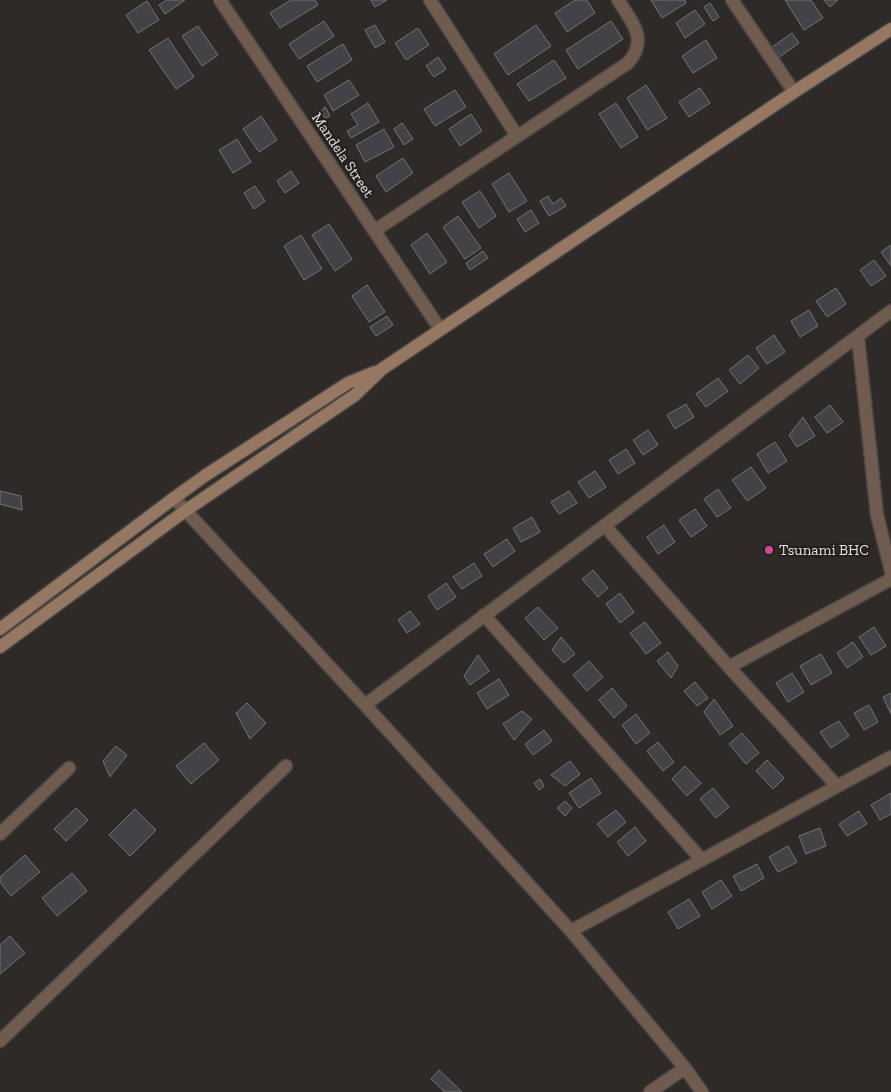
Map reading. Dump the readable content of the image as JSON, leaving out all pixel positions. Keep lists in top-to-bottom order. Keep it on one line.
{"streets":{"street":["Mandela Street"]},"places":["Tsunami BHC"]}
